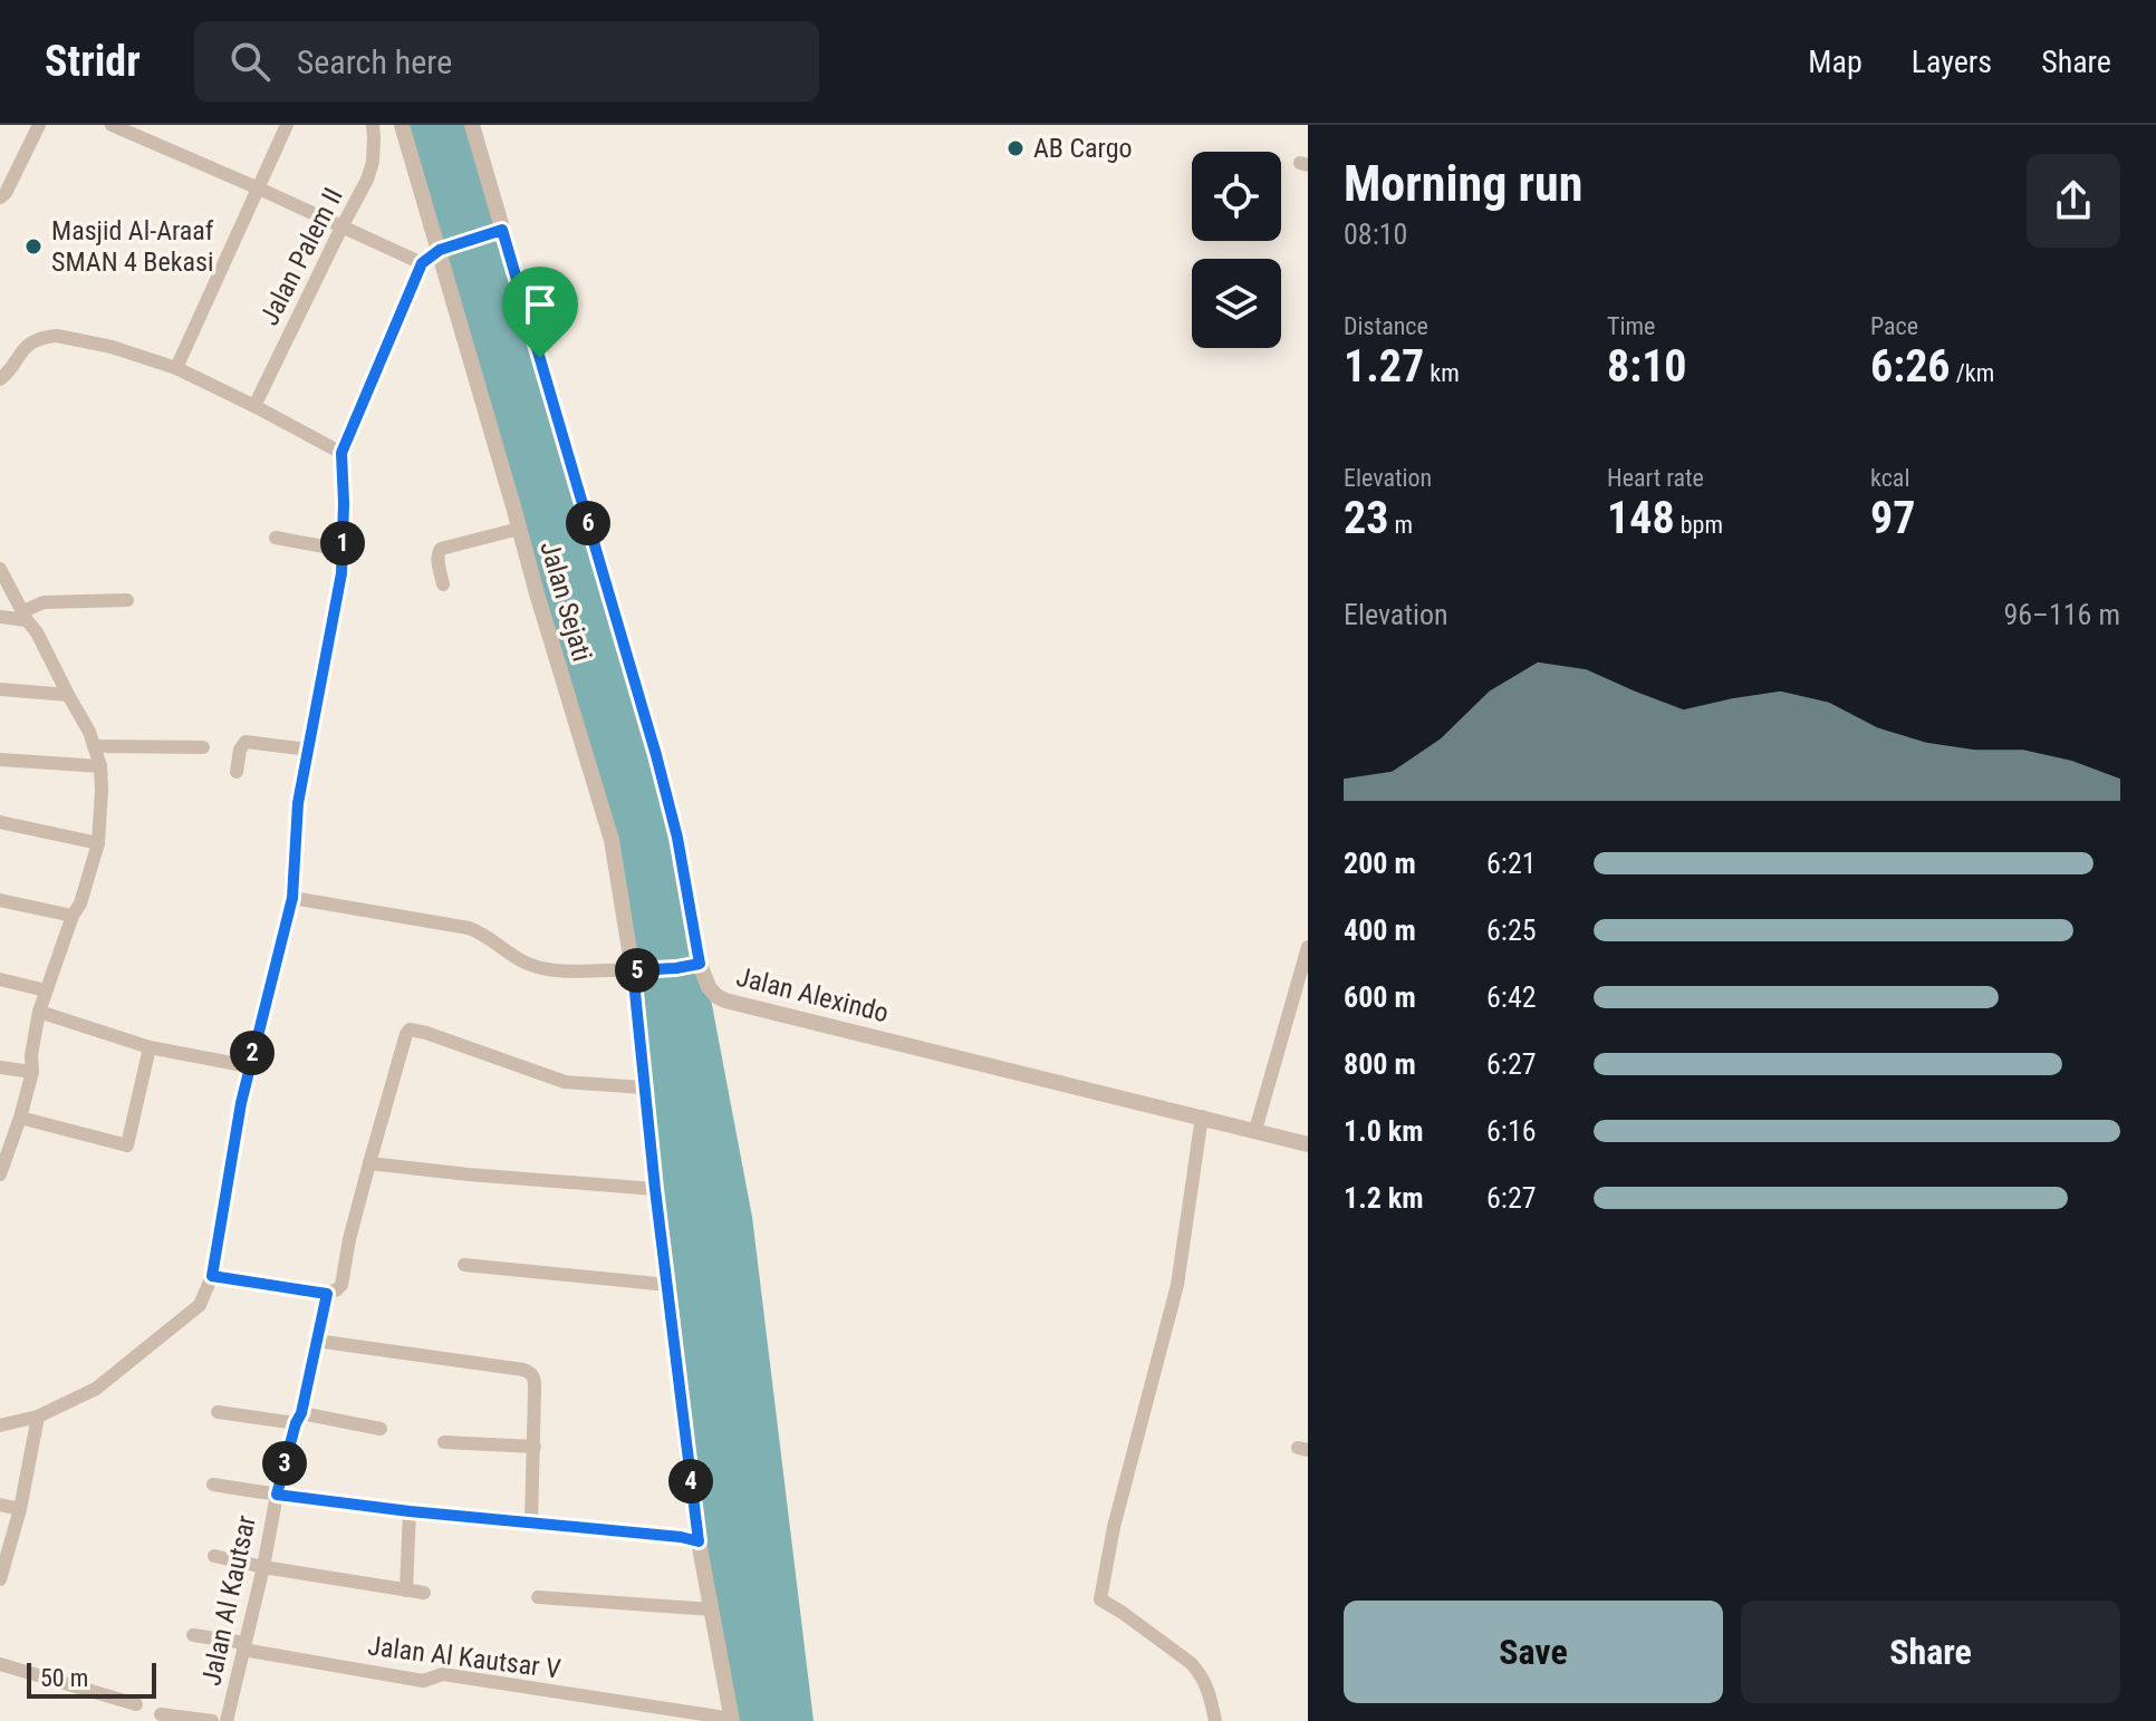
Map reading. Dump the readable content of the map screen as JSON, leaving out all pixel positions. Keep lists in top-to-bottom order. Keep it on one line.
{"streets":{"street":["Jalan Palem II","Jalan Sejati","Jalan Alexindo","Jalan Al Kautsar","Jalan Al Kautsar V"]},"crossings":[["Jalan Sejati","Jalan Al Kautsar"],["Jalan Sejati","Jalan Al Kautsar V"],["Jalan Al Kautsar","Jalan Al Kautsar V"]],"places":["AB Cargo","Masjid Al-Araaf SMAN 4 Bekasi"],"scale_bar":"50 m","page":{"header":"Stridr","search":"Search here","nav":["Map","Layers","Share"],"heading":["Morning run","08:10"],"stats":[["Distance","1.27 km"],["Time","8:10"],["Pace","6:26 /km"],["Elevation","23 m"],["Heart rate","148 bpm"],["kcal","97"]],"pins":["6","1","5","2","3","4"],"chart":["Elevation","96–116 m"],"list":[{"name":"200 m","note":"6:21"},{"name":"400 m","note":"6:25"},{"name":"600 m","note":"6:42"},{"name":"800 m","note":"6:27"},{"name":"1.0 km","note":"6:16"},{"name":"1.2 km","note":"6:27"}],"buttons":["Save","Share"],"scale":"50 m"}}
